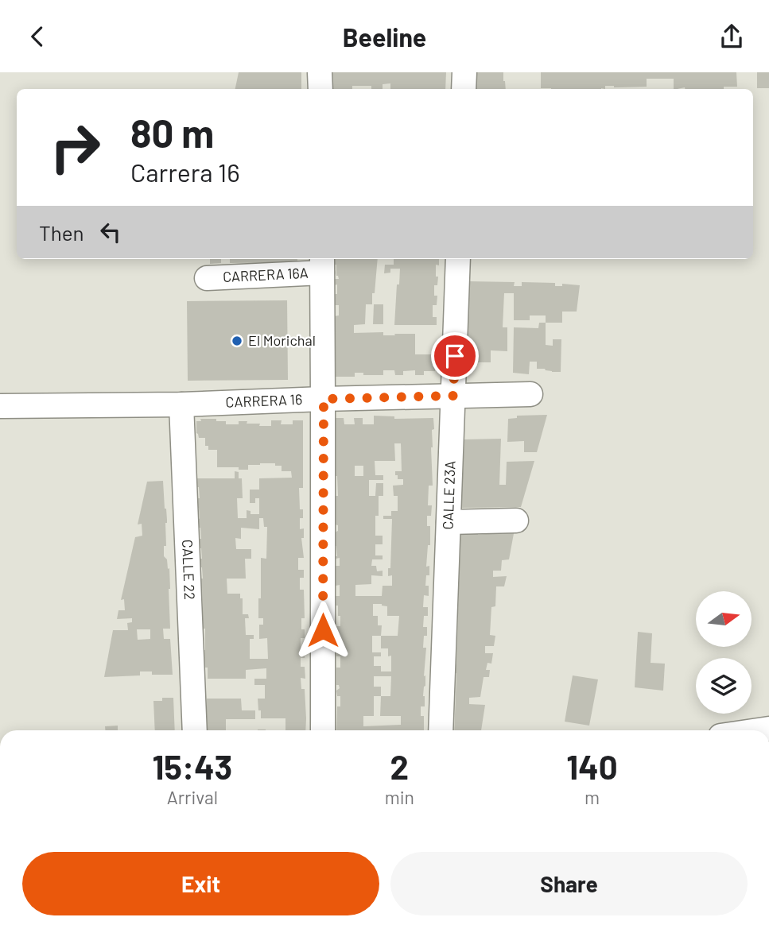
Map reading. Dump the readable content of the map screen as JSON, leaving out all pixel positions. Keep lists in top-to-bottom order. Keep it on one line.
{"streets":{"street":["CARRERA 16A","CARRERA 16","CALLE 23A","CALLE 22"]},"crossings":[["CARRERA 16","CALLE 23A"],["CARRERA 16","CALLE 22"]],"places":["El Morichal"],"north":"right","page":{"header":"Beeline","turn":["80 m","Carrera 16"],"then":"Then","eta":["15:43","Arrival","2","min","140","m"],"buttons":["Exit","Share"]}}
